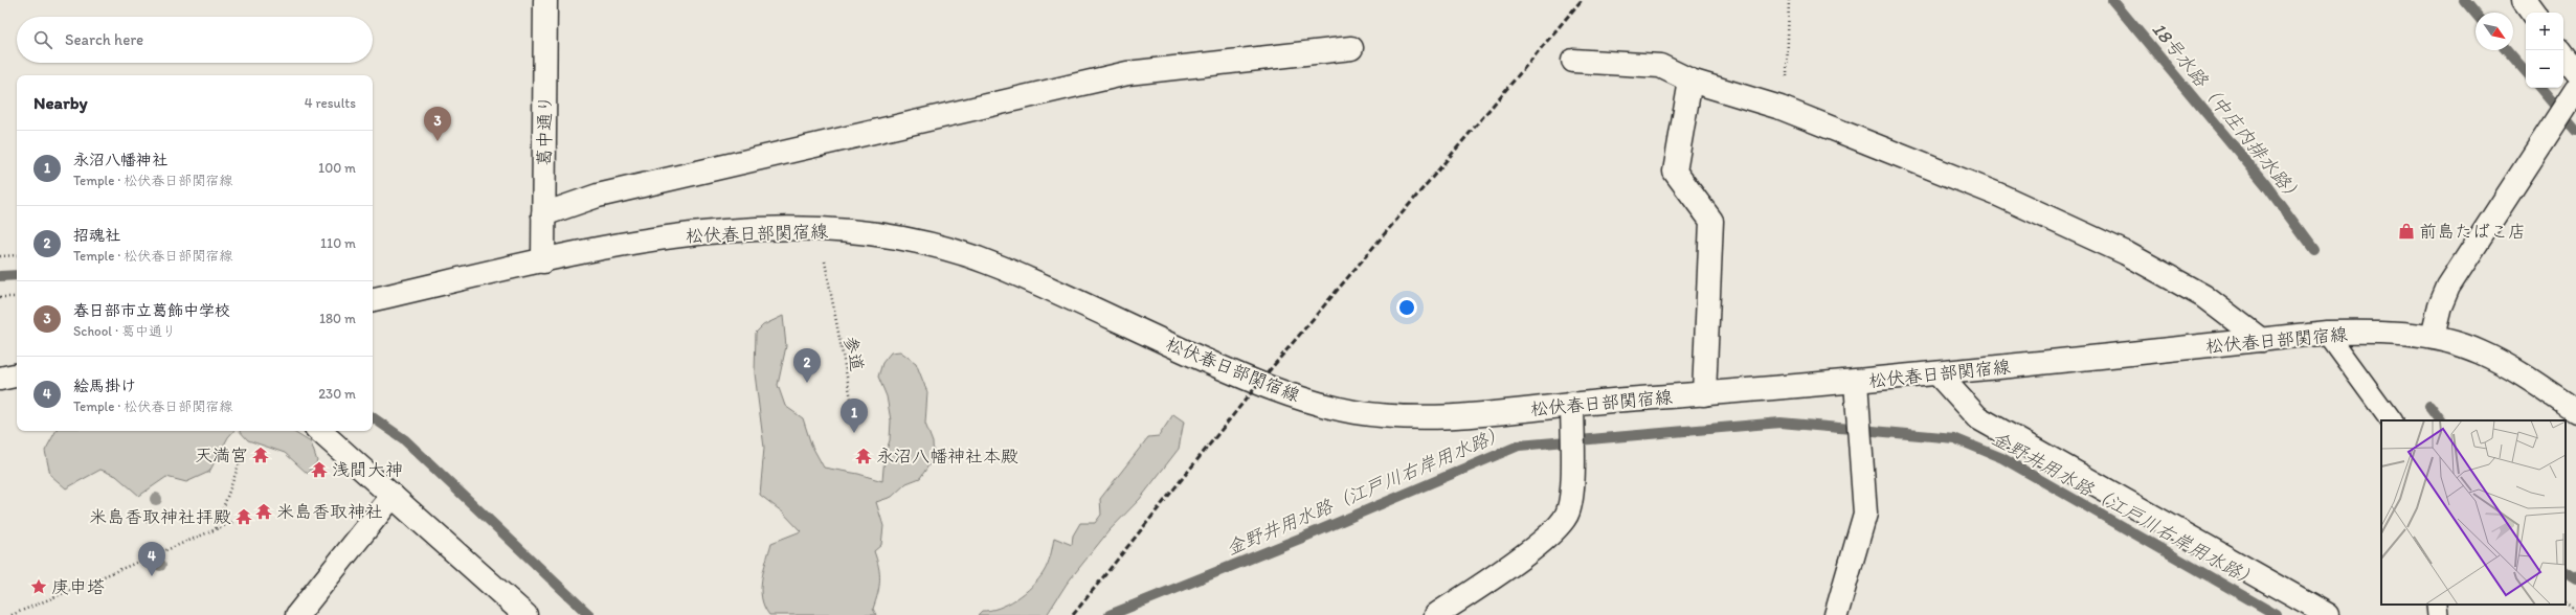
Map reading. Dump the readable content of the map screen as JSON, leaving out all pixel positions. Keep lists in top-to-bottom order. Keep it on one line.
{"streets":{"street":["葛中通り","松伏春日部関宿線"],"path":["参道"]},"crossings":[["葛中通り","松伏春日部関宿線"]],"water":["18号水路（中庄内排水路）","金野井用水路（江戸川右岸用水路）"],"places":{"shop":["前島たばこ店"],"temple":["天満宮","永沼八幡神社本殿","浅間大神","米島香取神社","米島香取神社拝殿"],"place":["庚申塔"]},"north":"bottom right","page":{"map_buttons":["+","−"],"search":"Search here","heading":["Nearby","4 results"],"pins":["3","2","1","4"],"list":[{"mark":"1","name":"永沼八幡神社","note":"Temple · 松伏春日部関宿線","value":"100 m"},{"mark":"2","name":"招魂社","note":"Temple · 松伏春日部関宿線","value":"110 m"},{"mark":"3","name":"春日部市立葛飾中学校","note":"School · 葛中通り","value":"180 m"},{"mark":"4","name":"絵馬掛け","note":"Temple · 松伏春日部関宿線","value":"230 m"}]}}
